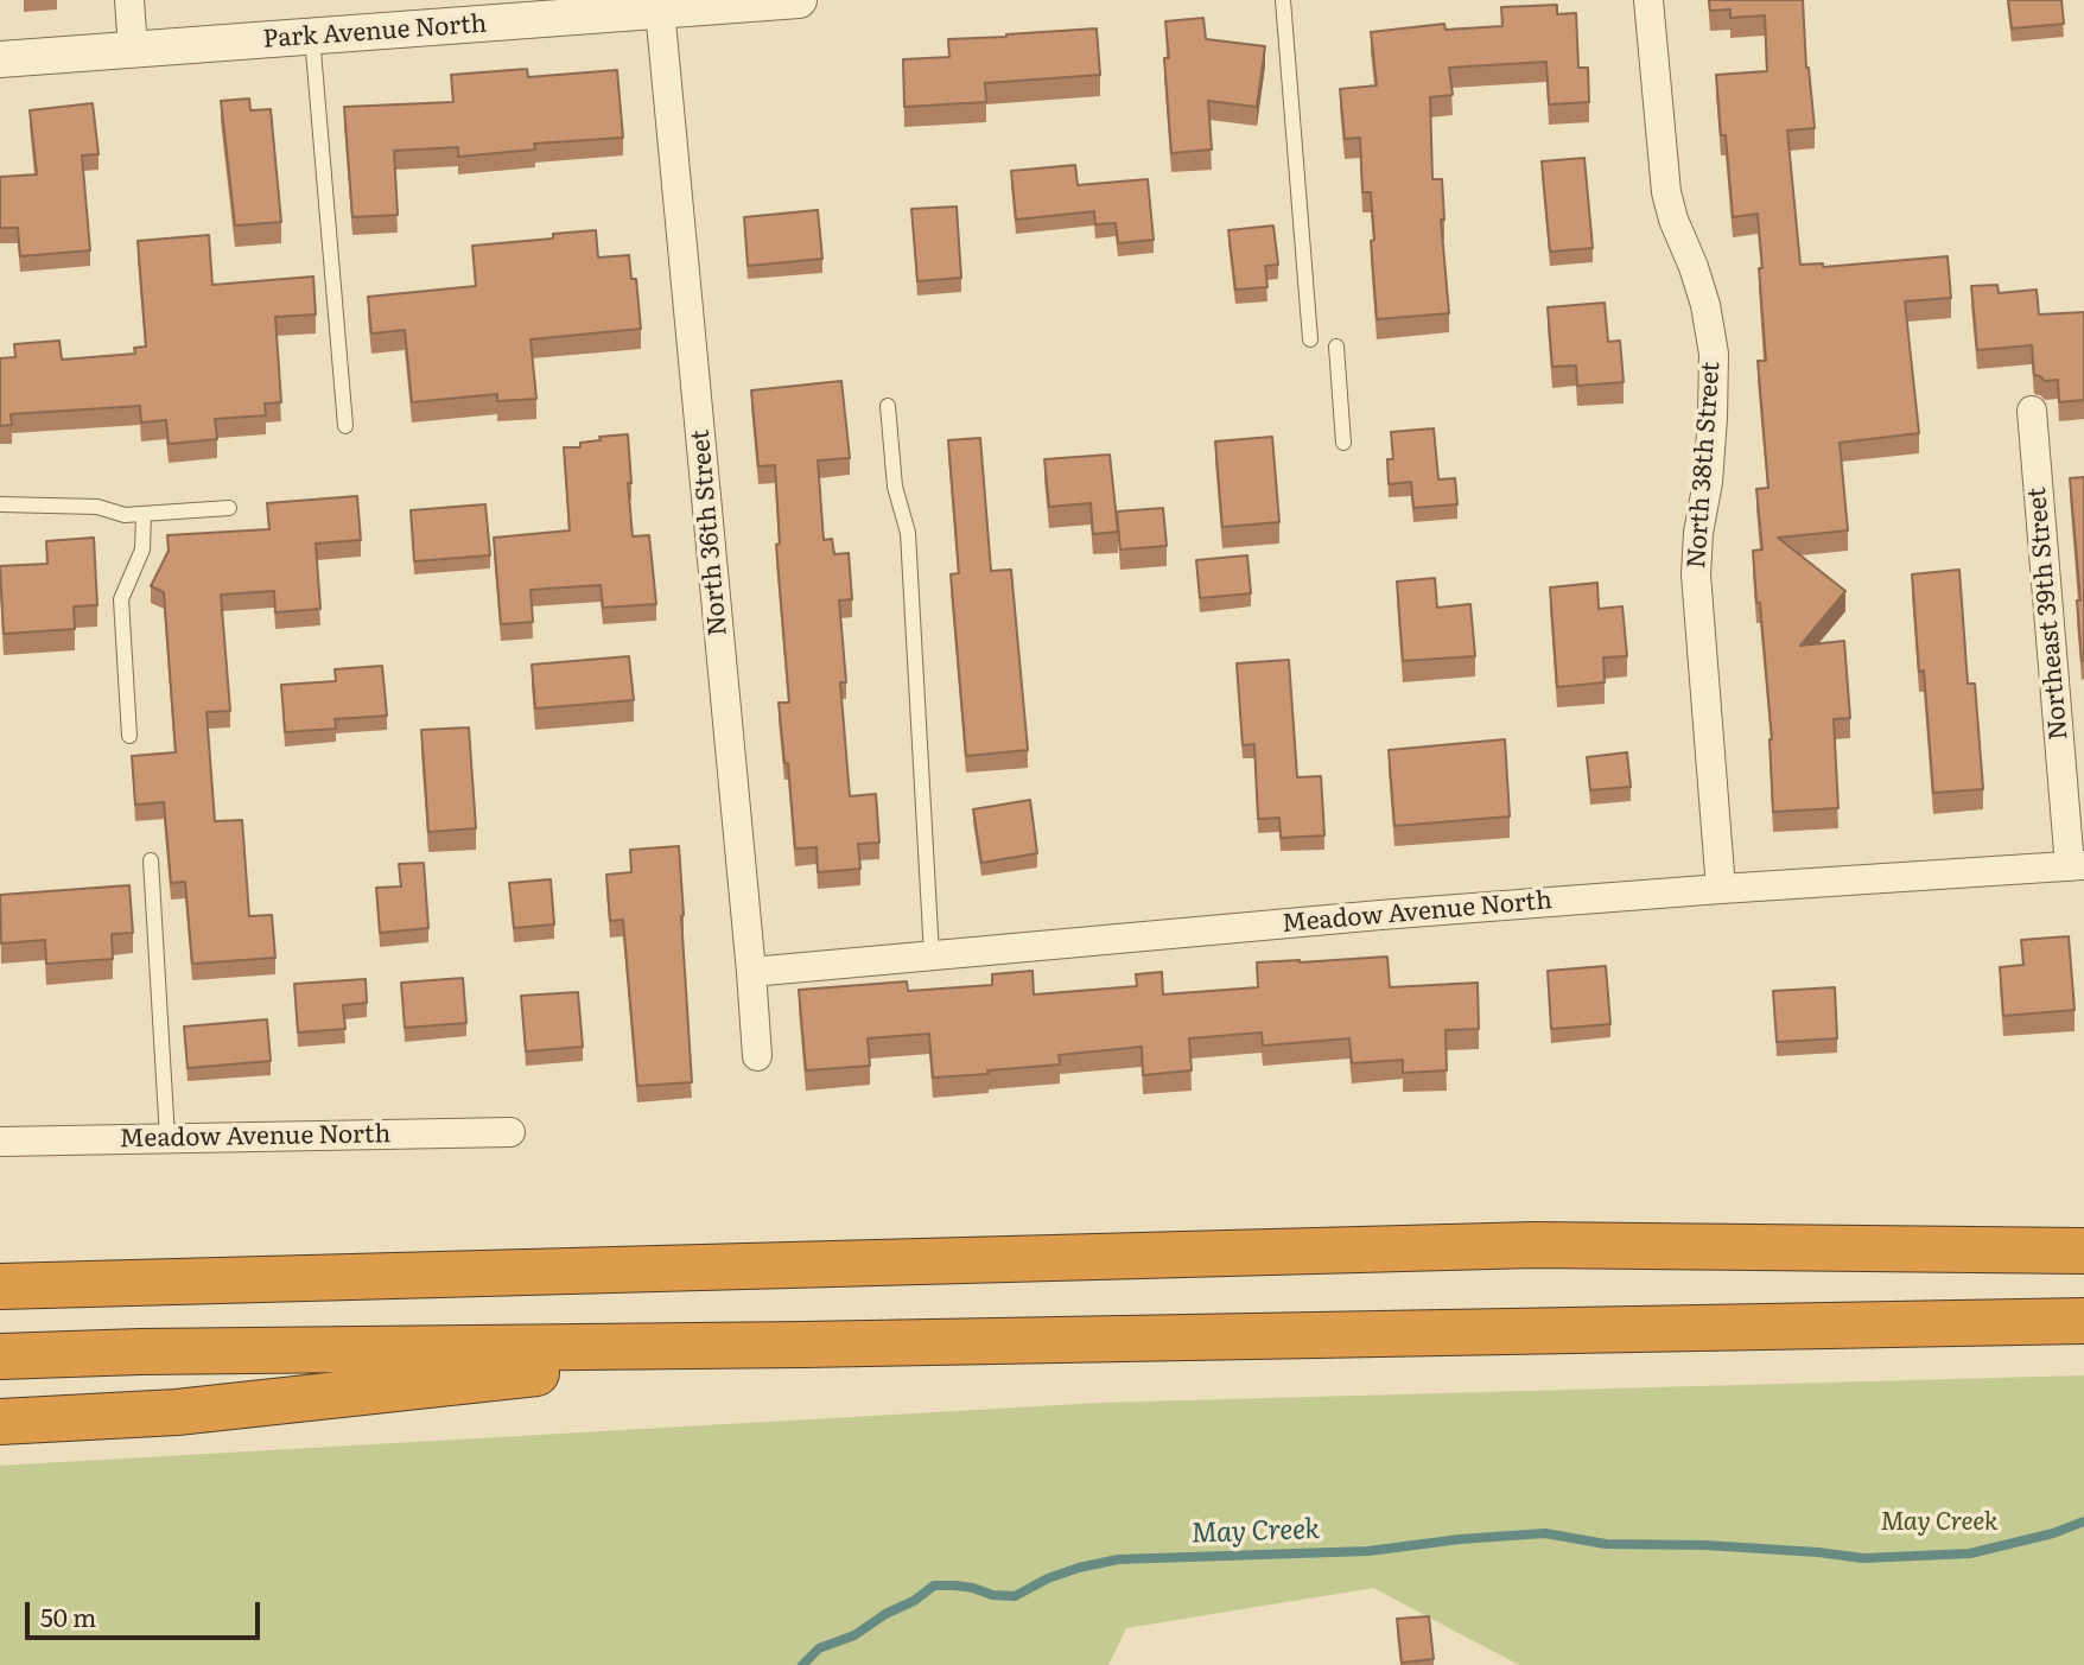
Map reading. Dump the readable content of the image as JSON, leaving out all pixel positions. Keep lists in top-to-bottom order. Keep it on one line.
{"streets":{"street":["Park Avenue North","North 38th Street","North 36th Street","Northeast 39th Street","Meadow Avenue North"]},"crossings":[["Park Avenue North","North 36th Street"],["North 38th Street","Meadow Avenue North"],["North 36th Street","Meadow Avenue North"],["Northeast 39th Street","Meadow Avenue North"]],"water":["May Creek"],"parks":["May Creek"],"scale_bar":"50 m"}
